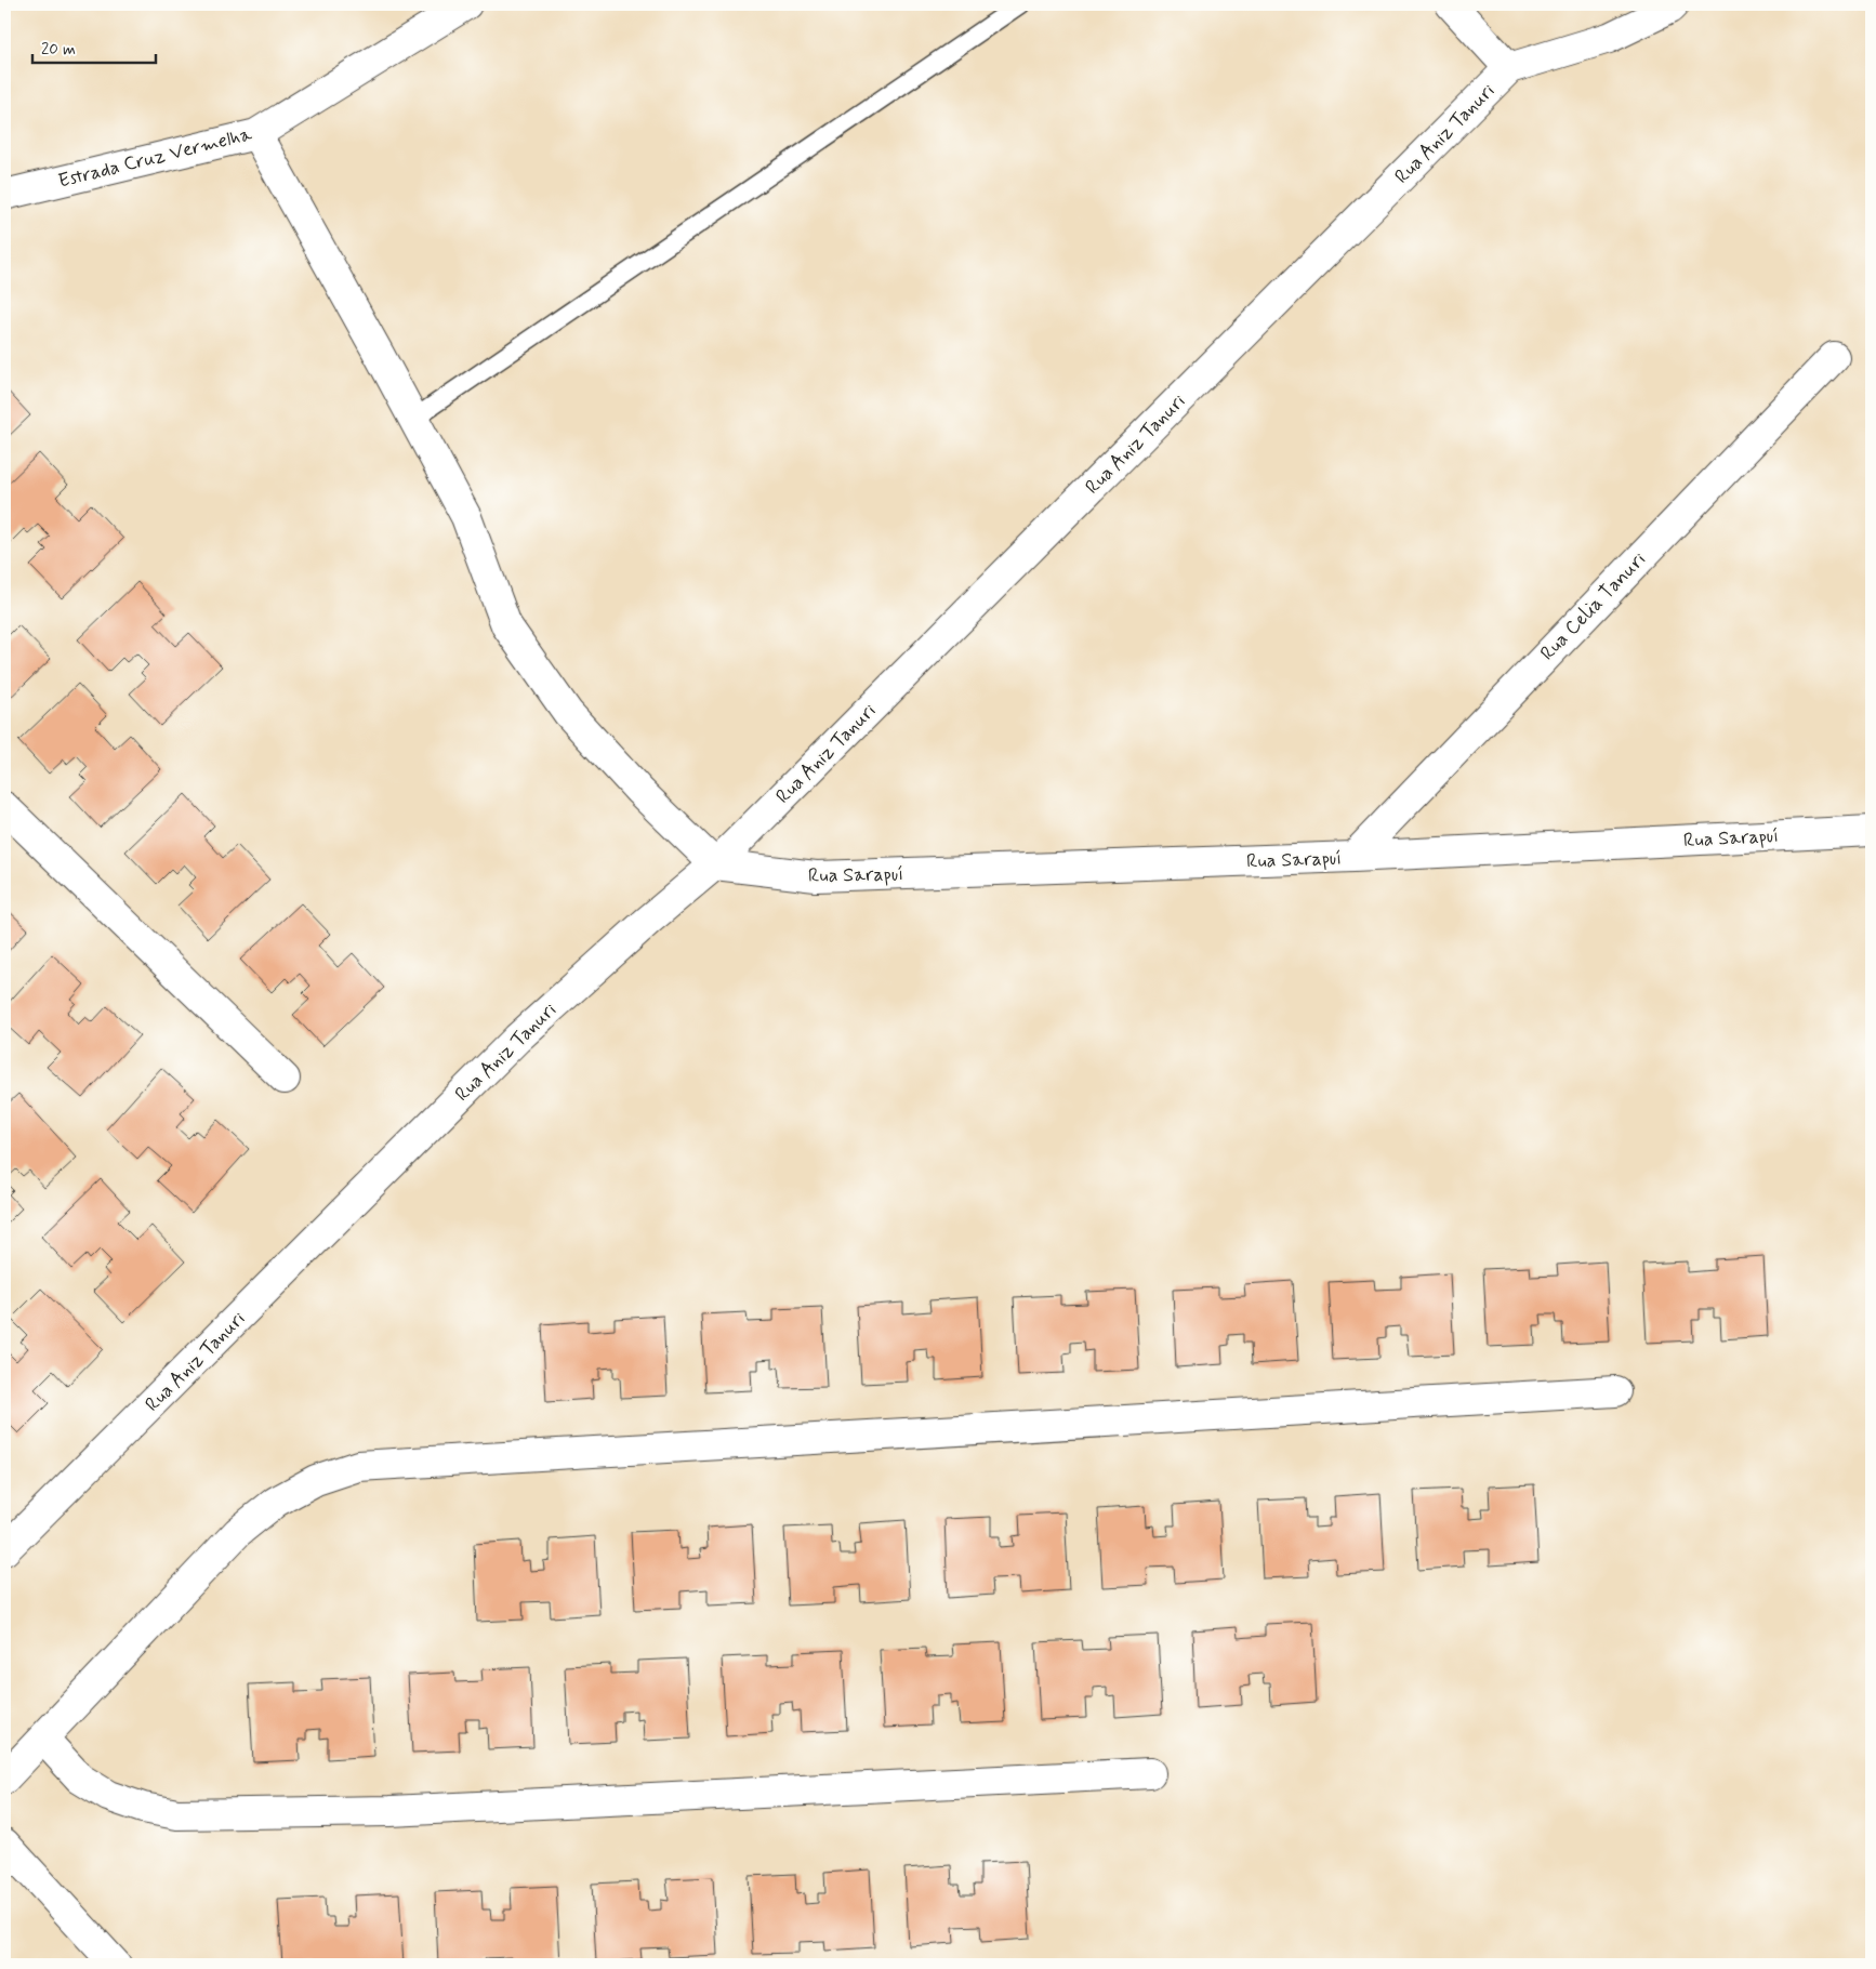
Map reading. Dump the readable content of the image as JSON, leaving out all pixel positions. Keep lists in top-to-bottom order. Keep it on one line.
{"streets":{"street":["Rua Aniz Tanuri","Estrada Cruz Vermelha","Rua Celia Tanuri","Rua Sarapuí"]},"crossings":[["Rua Aniz Tanuri","Rua Sarapuí"],["Rua Celia Tanuri","Rua Sarapuí"]],"scale_bar":"20 m"}
